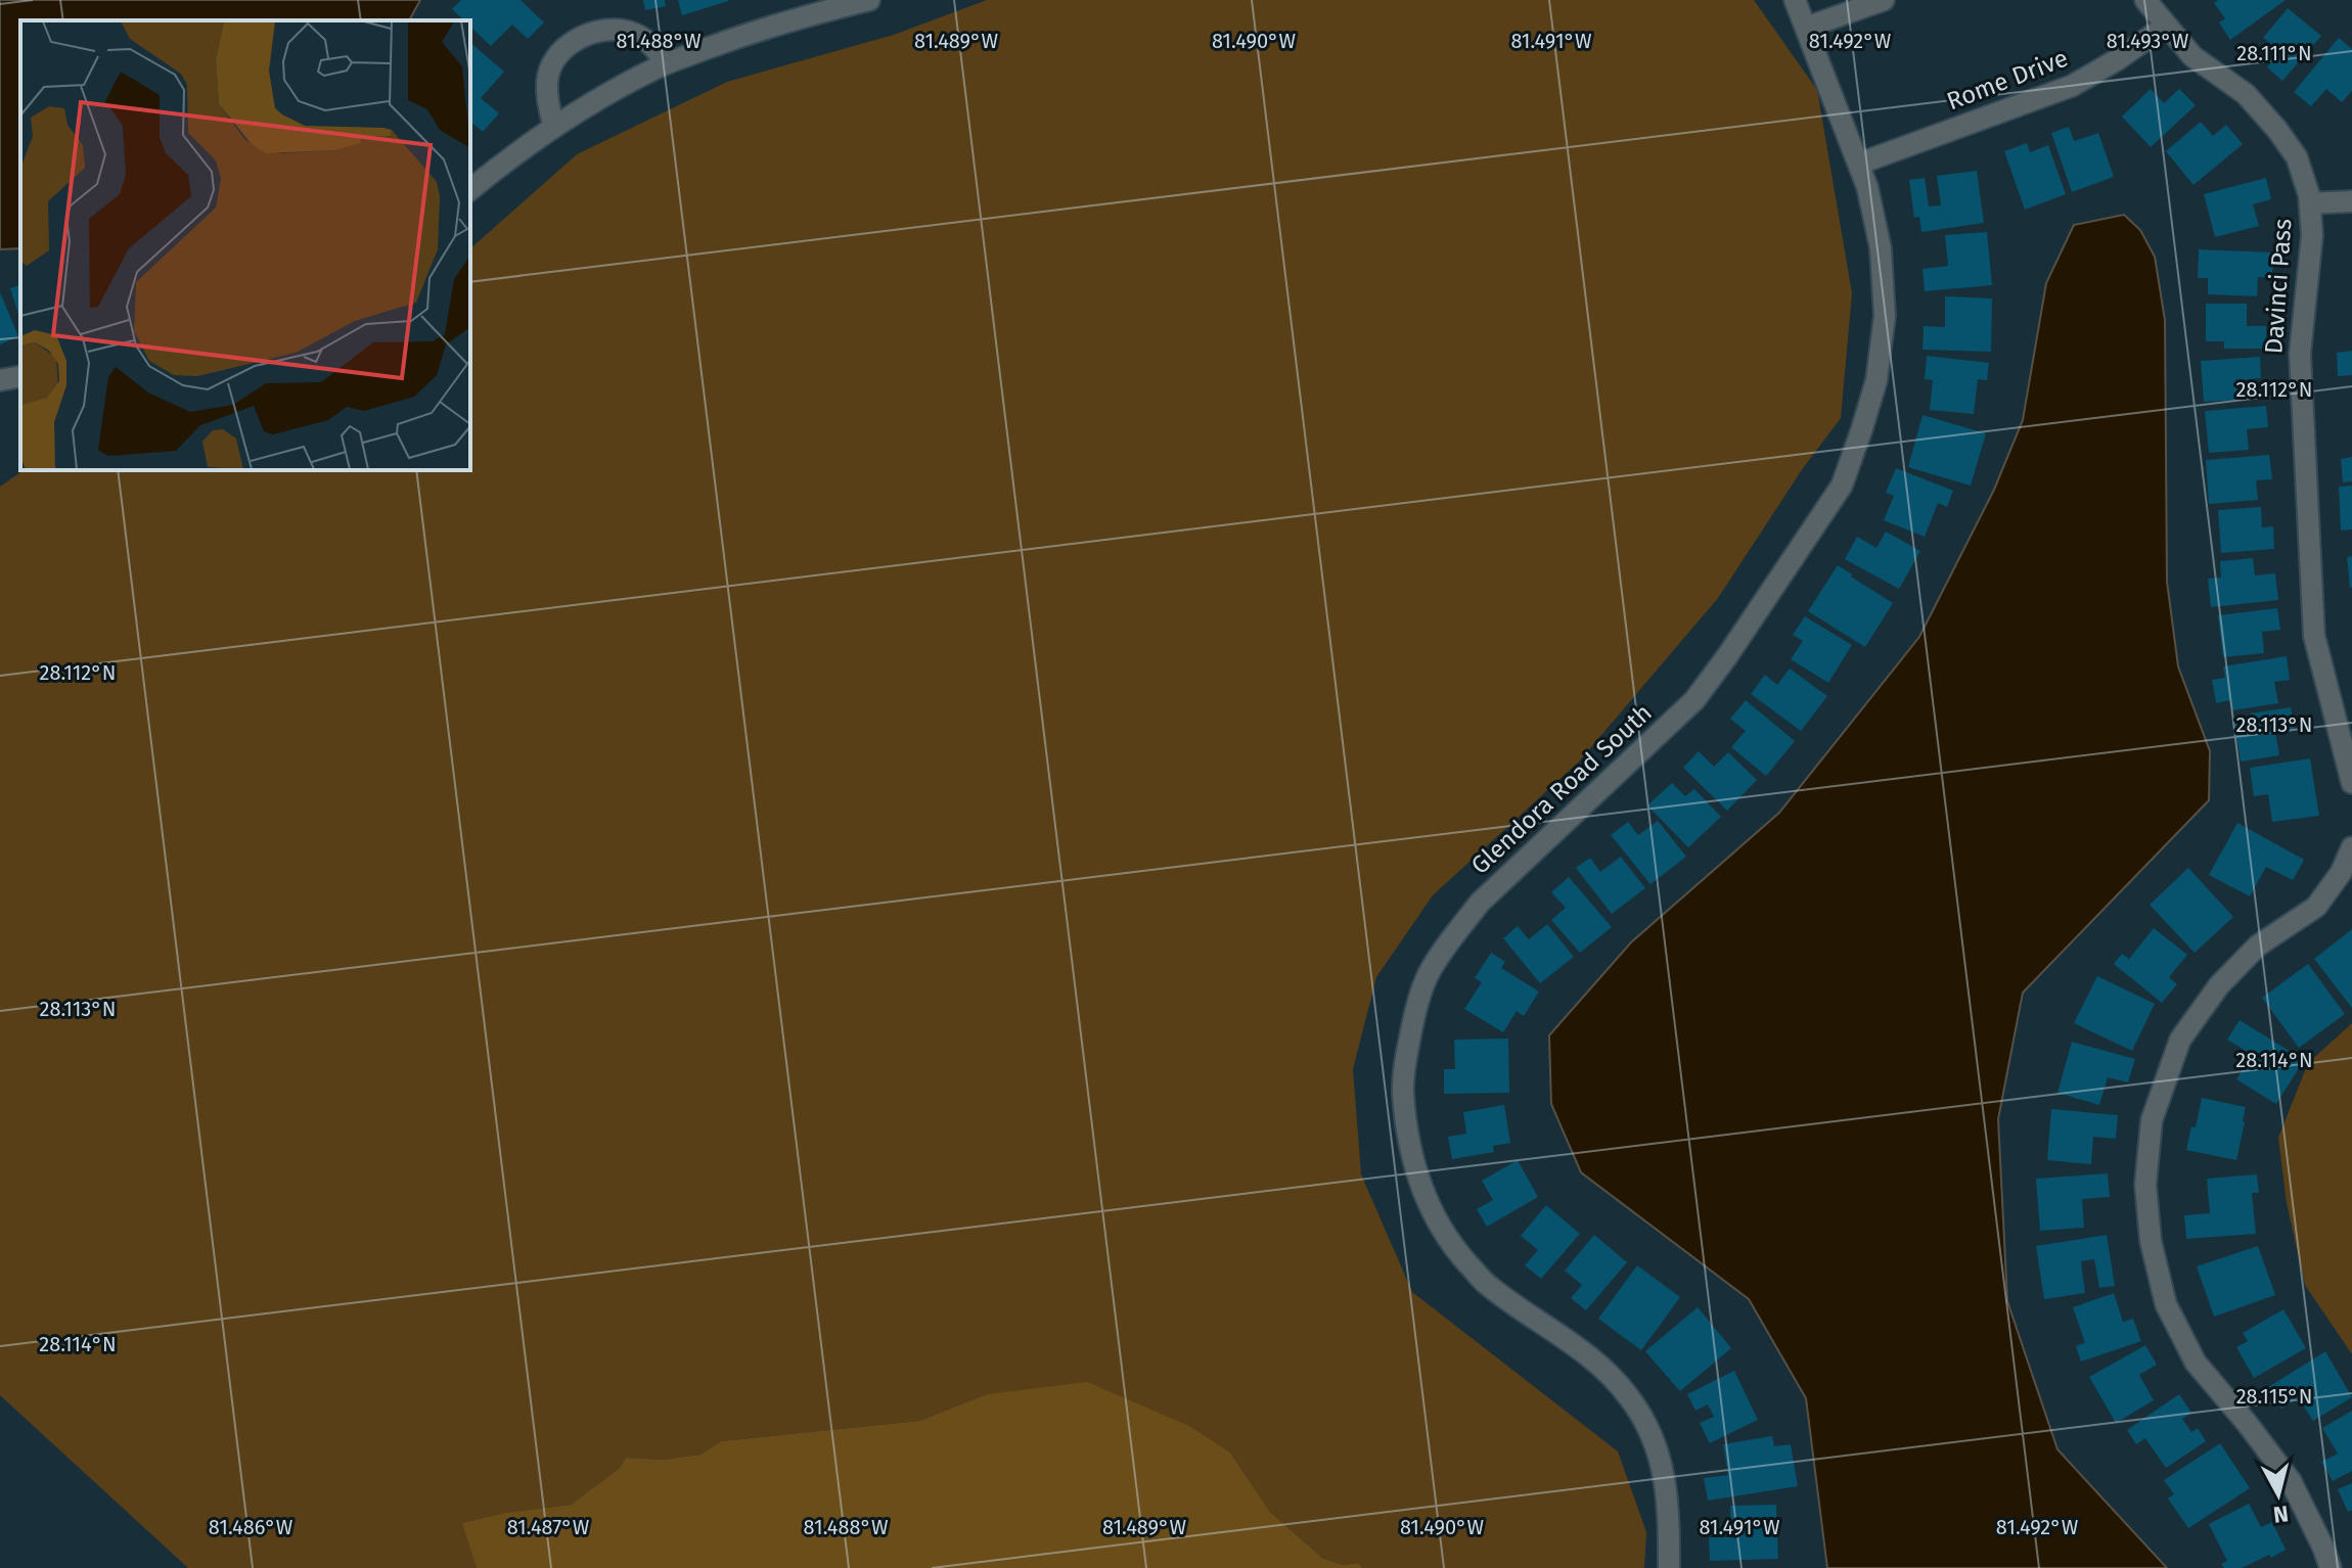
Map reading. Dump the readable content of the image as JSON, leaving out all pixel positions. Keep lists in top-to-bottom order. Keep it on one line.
{"streets":{"street":["Rome Drive","Davinci Pass","Glendora Road South"]},"crossings":[["Rome Drive","Davinci Pass"],["Rome Drive","Glendora Road South"]],"north":"bottom","coordinates":["81.488°W","81.489°W","81.490°W","81.491°W","81.492°W","81.493°W","28.111°N","28.112°N","28.113°N","28.114°N","28.115°N","81.486°W","81.487°W"]}
